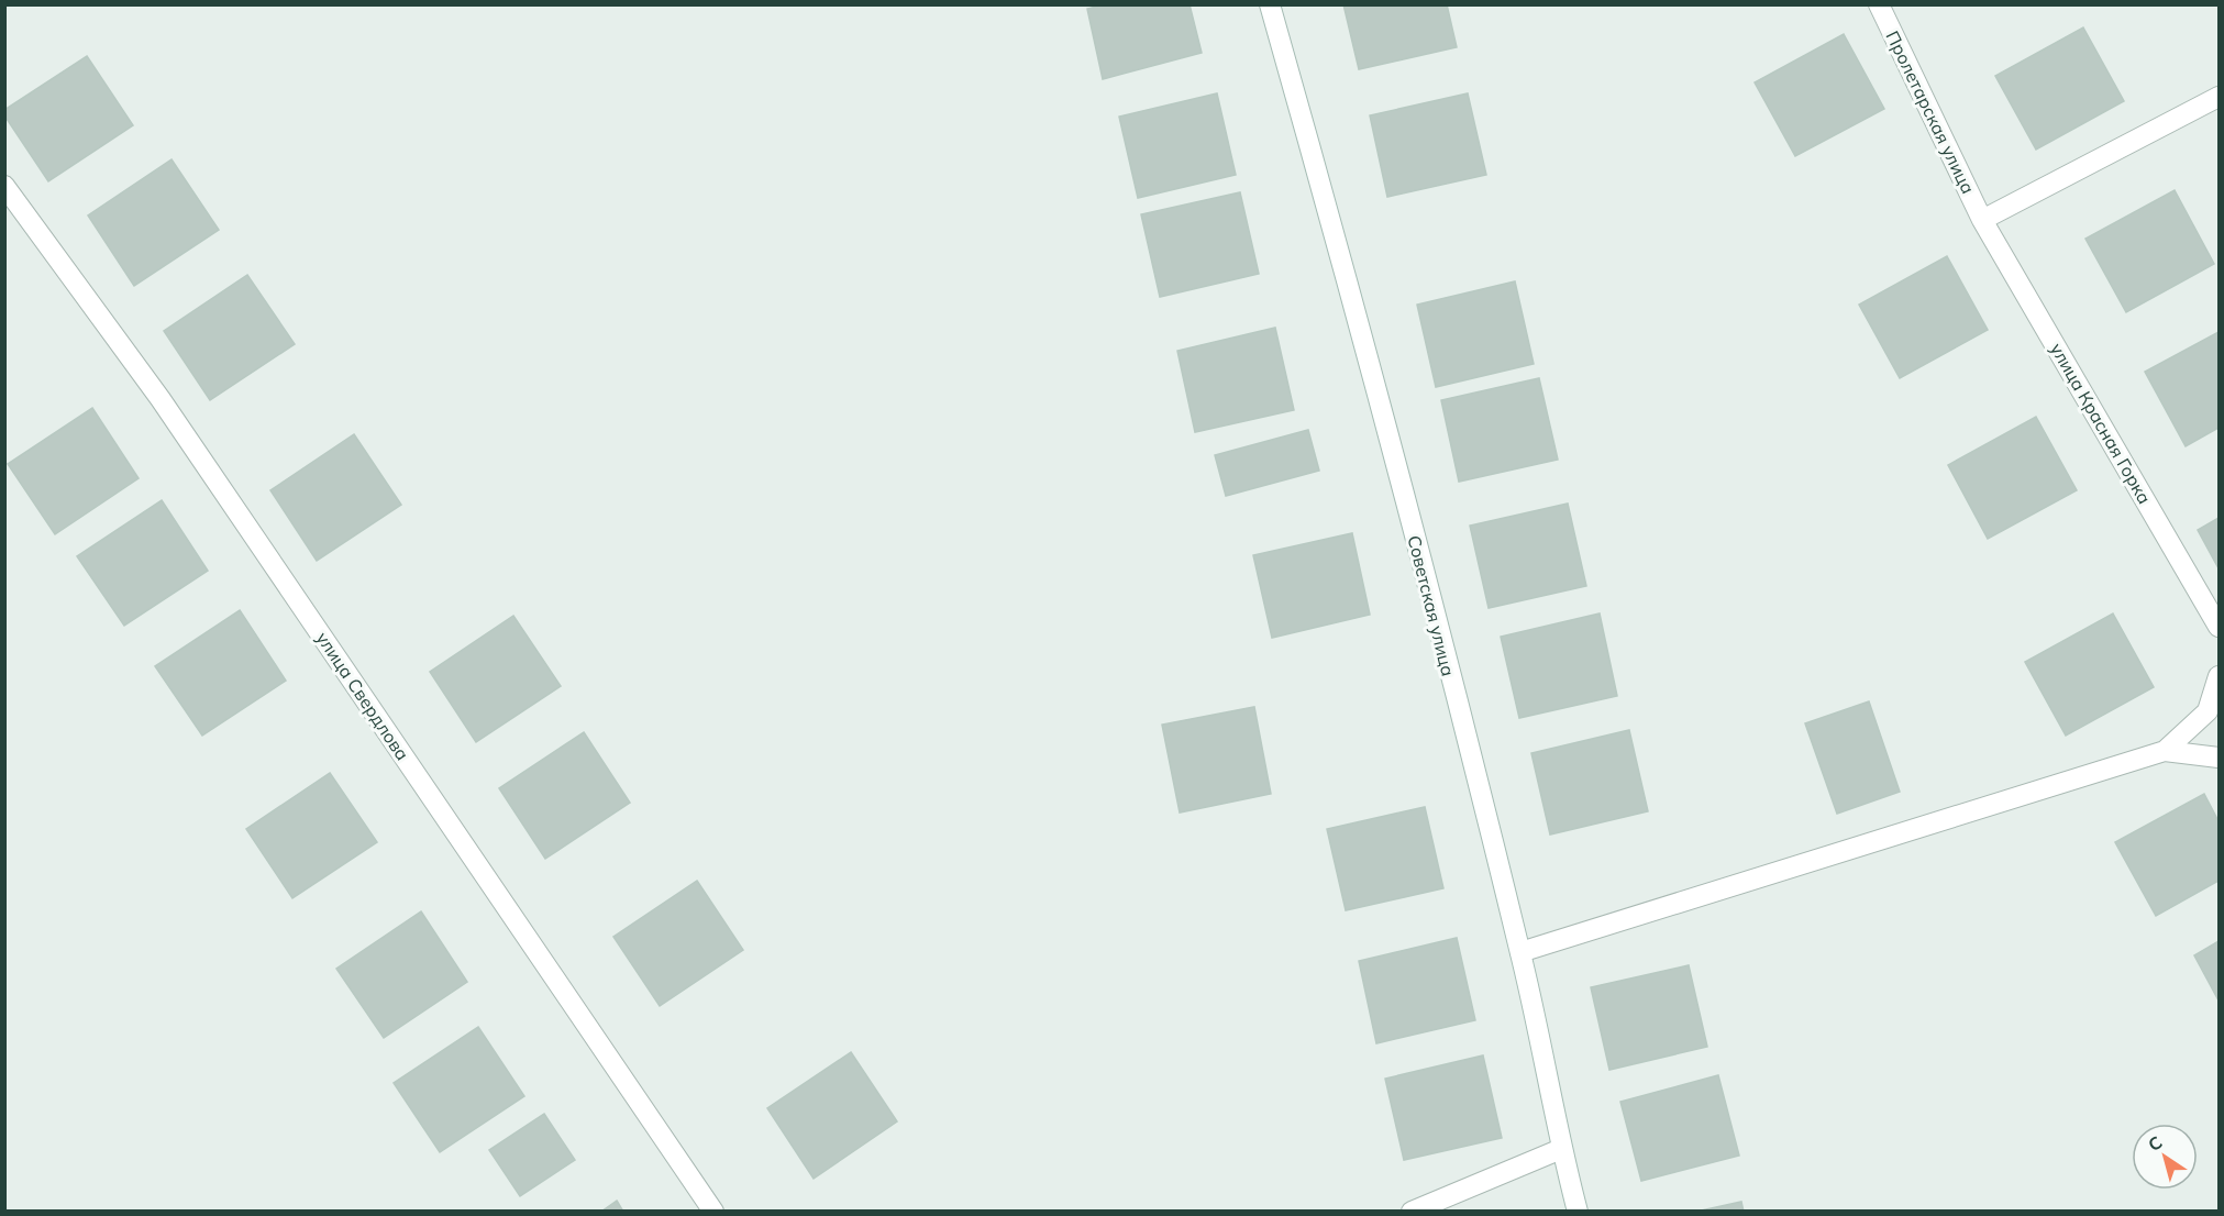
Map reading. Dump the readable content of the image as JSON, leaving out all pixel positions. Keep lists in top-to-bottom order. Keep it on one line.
{"streets":{"street":["Пролетарская улица","улица Красная Горка","Советская улица","улица Свердлова"]},"crossings":[["Пролетарская улица","улица Красная Горка"]],"north":"top left"}
